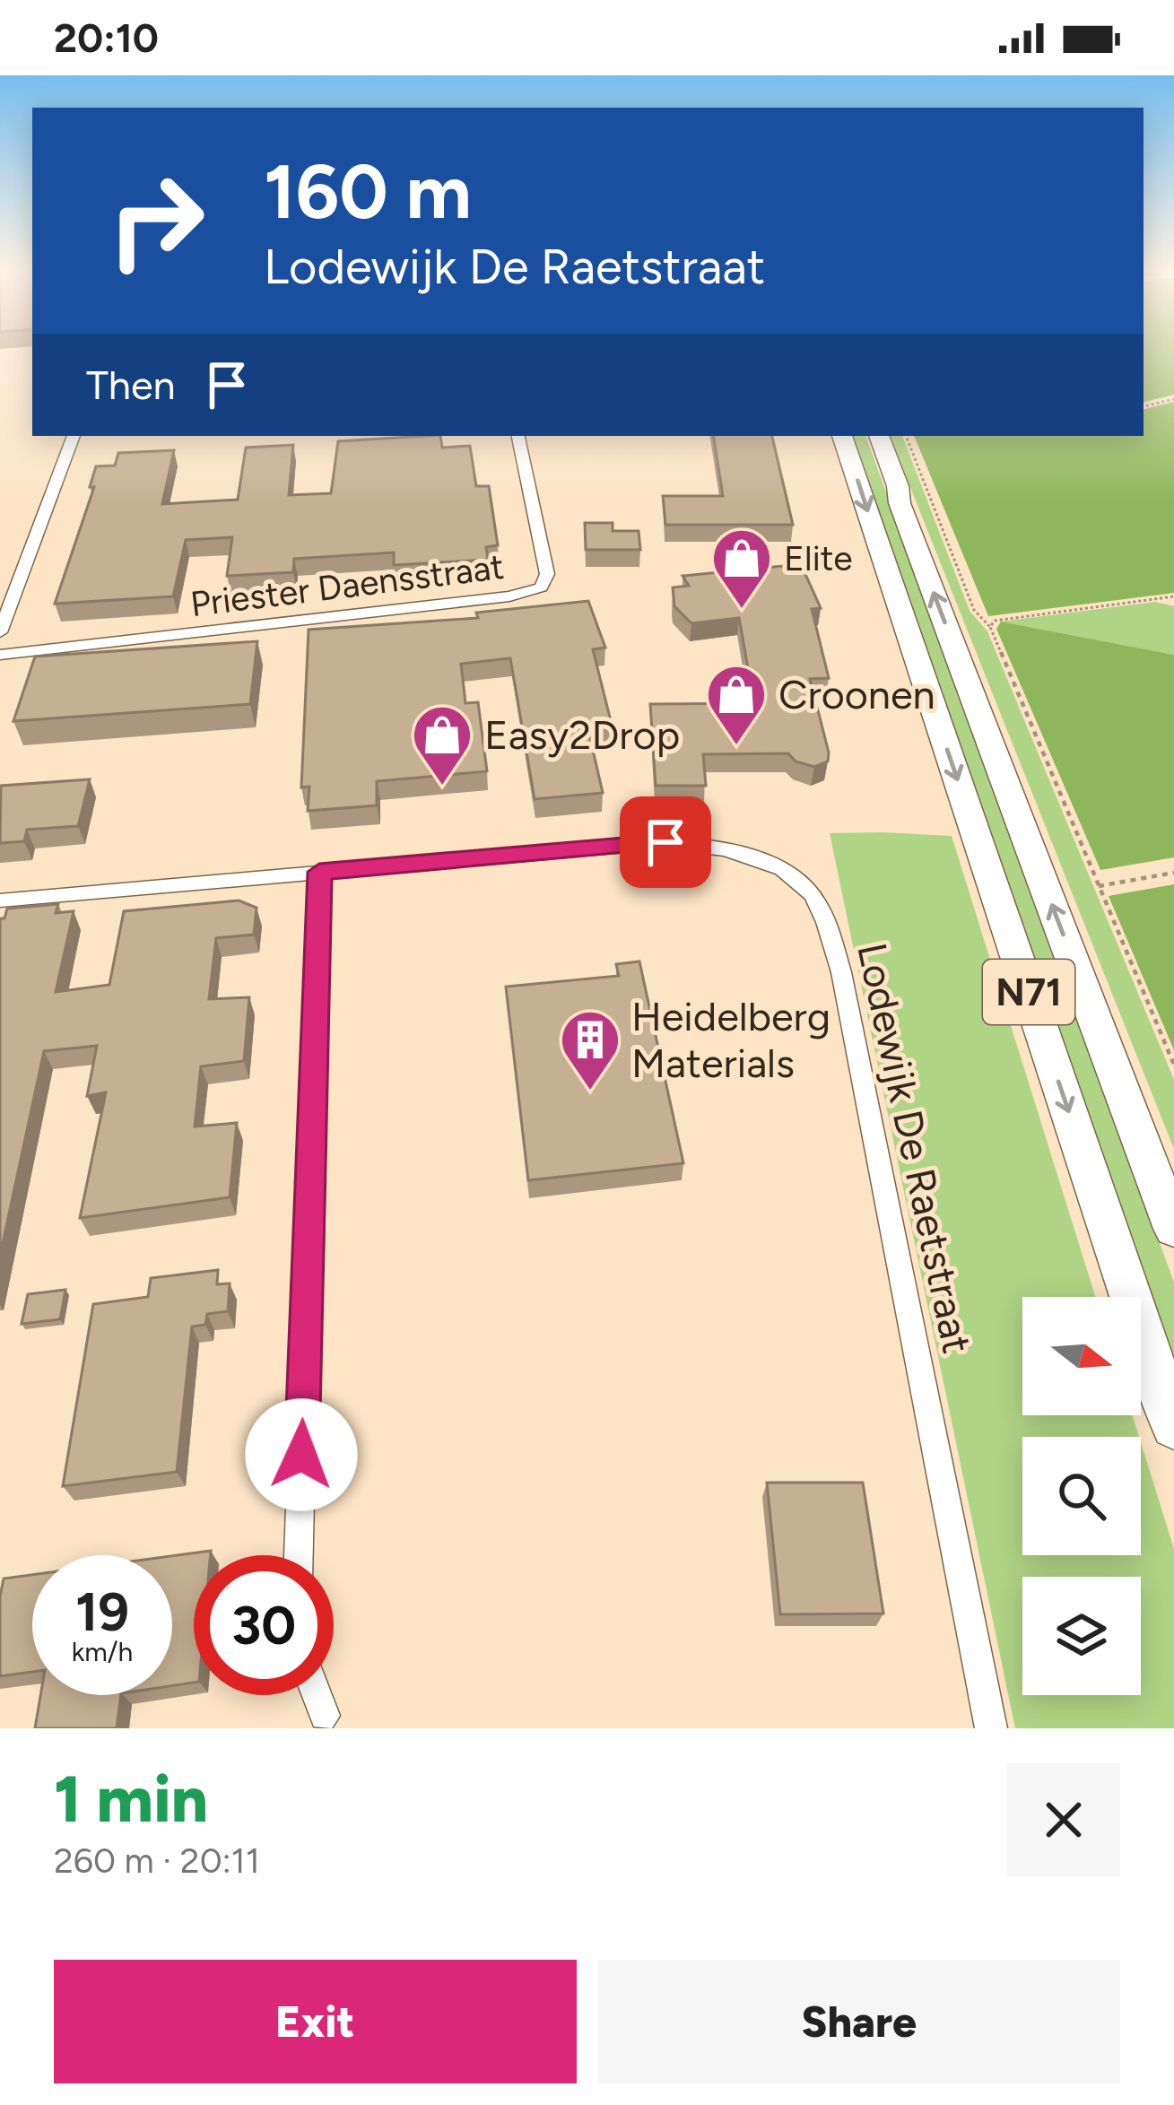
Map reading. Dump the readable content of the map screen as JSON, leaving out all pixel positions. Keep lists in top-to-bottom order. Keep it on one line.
{"streets":{"highway":["N71"],"street":["Priester Daensstraat","Lodewijk De Raetstraat"]},"places":{"shop":["Elite","Croonen","Easy2Drop"],"building":["Heidelberg Materials"]},"north":"right","page":{"status":"20:10","turn":["160 m","Lodewijk De Raetstraat"],"then":"Then","speed":"19 km/h","limit":"30","heading":["1 min","260 m · 20:11"],"buttons":["Exit","Share"]}}
